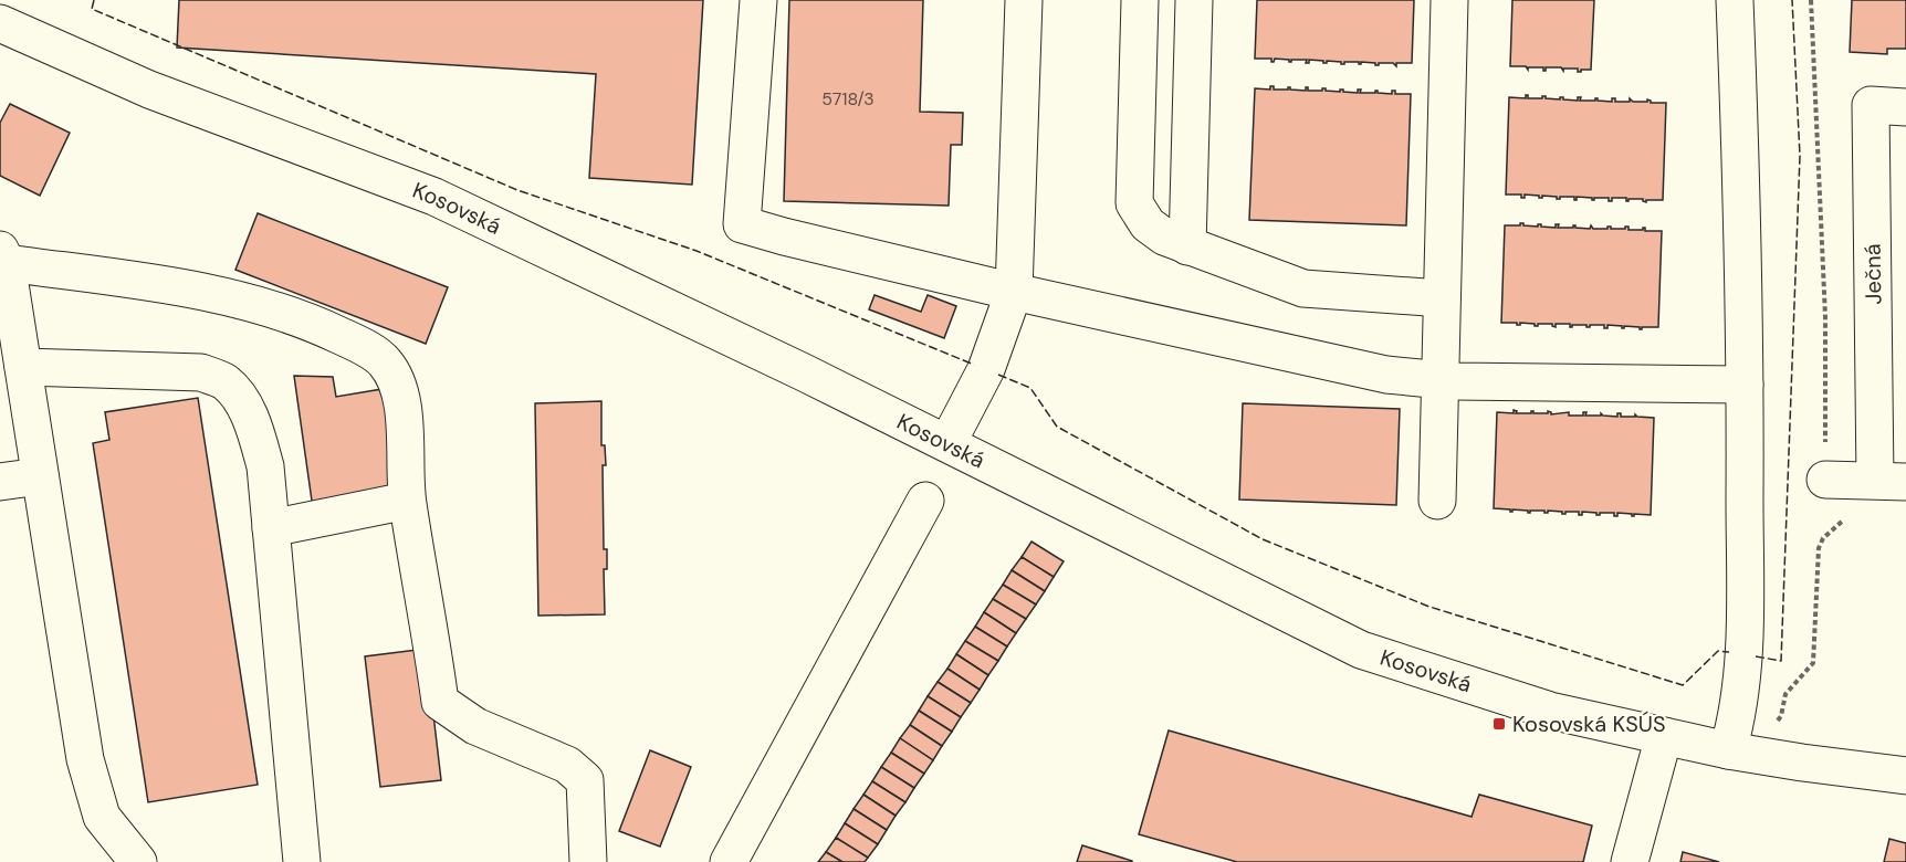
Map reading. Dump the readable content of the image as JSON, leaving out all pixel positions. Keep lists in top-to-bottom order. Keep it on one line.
{"streets":{"street":["Kosovská","Ječná"]},"places":{"transit":["Kosovská KSÚS"]},"house_numbers":["5718/3"]}
